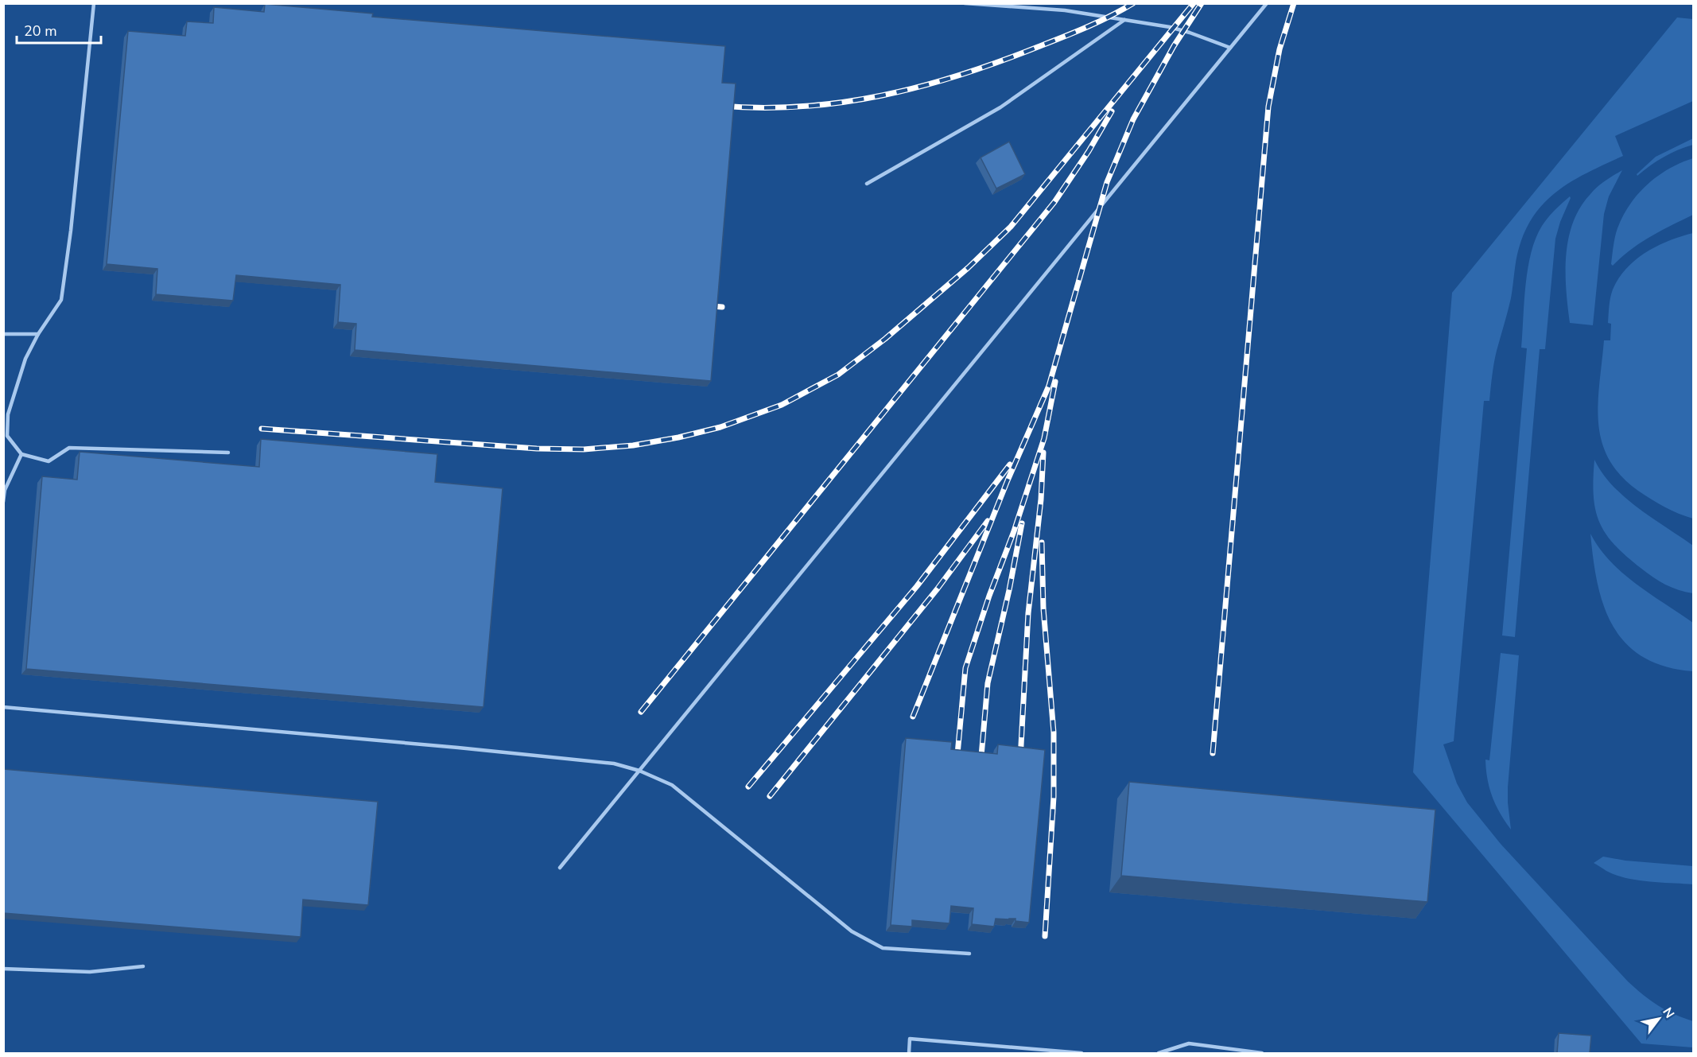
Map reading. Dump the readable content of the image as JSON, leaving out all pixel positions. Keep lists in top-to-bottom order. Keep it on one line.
{"scale_bar":"20 m","north":"top right"}
